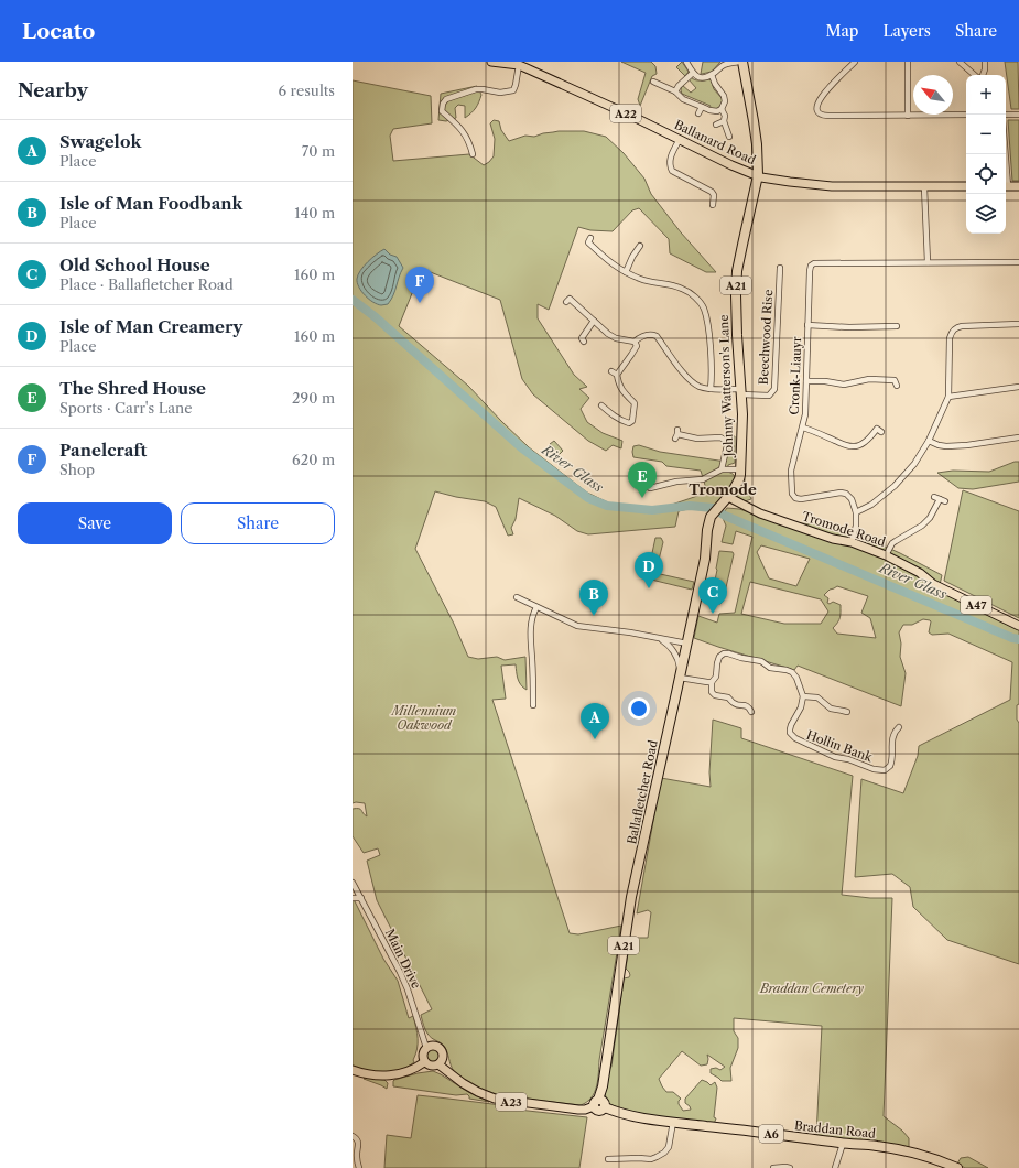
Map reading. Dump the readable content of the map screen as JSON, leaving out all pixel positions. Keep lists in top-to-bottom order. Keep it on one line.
{"streets":{"highway":["A21","Johnny Watterson's Lane","Ballafletcher Road","Braddan Road","A6"],"main road":["A22","Ballanard Road","Tromode Road","A47","A23"],"street":["Beechwood Rise","Cronk-Liauyr","Hollin Bank","Main Drive"]},"crossings":[["Ballanard Road","Johnny Watterson's Lane"],["Beechwood Rise","Johnny Watterson's Lane"],["Johnny Watterson's Lane","Tromode Road"],["Johnny Watterson's Lane","Ballafletcher Road"],["Tromode Road","Ballafletcher Road"],["Ballafletcher Road","Braddan Road"],["Main Drive","Braddan Road"]],"districts":["Tromode"],"water":["River Glass"],"parks":["Millennium Oakwood","Braddan Cemetery"],"north":"top left","page":{"header":"Locato","nav":["Map","Layers","Share"],"heading":["Nearby","6 results"],"map_buttons":["+","−"],"list":[{"mark":"A","name":"Swagelok","note":"Place","value":"70 m"},{"mark":"B","name":"Isle of Man Foodbank","note":"Place","value":"140 m"},{"mark":"C","name":"Old School House","note":"Place · Ballafletcher Road","value":"160 m"},{"mark":"D","name":"Isle of Man Creamery","note":"Place","value":"160 m"},{"mark":"E","name":"The Shred House","note":"Sports · Carr's Lane","value":"290 m"},{"mark":"F","name":"Panelcraft","note":"Shop","value":"620 m"}],"pins":["F","E","D","C","B","A"],"buttons":["Save","Share"]}}
